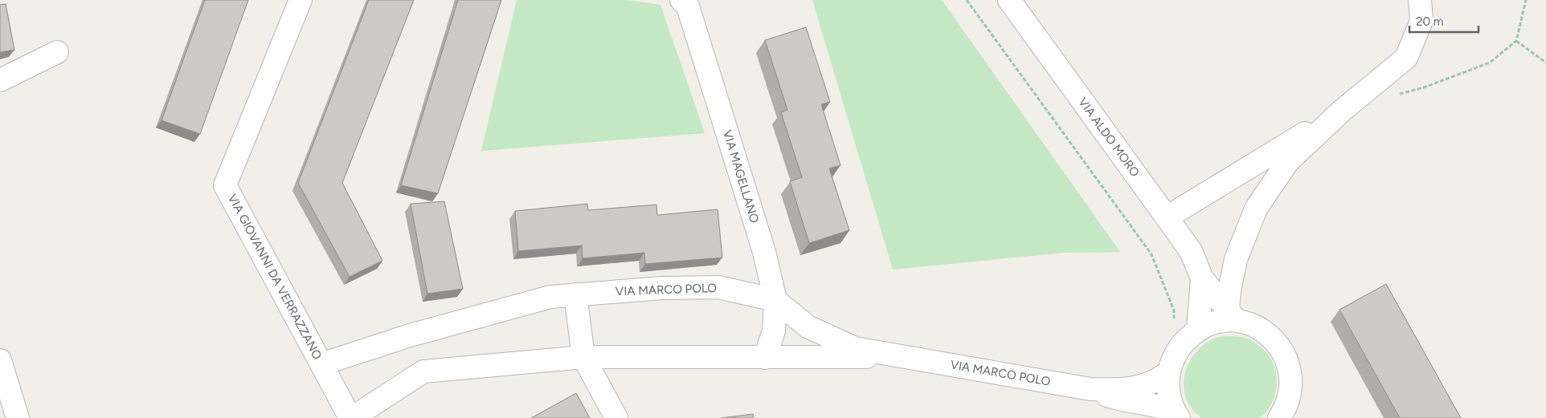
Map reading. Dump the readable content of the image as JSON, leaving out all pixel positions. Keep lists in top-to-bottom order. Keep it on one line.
{"streets":{"street":["VIA ALDO MORO","VIA MAGELLANO","VIA GIOVANNI DA VERRAZZANO","VIA MARCO POLO"]},"crossings":[["VIA MAGELLANO","VIA MARCO POLO"],["VIA GIOVANNI DA VERRAZZANO","VIA MARCO POLO"]],"scale_bar":"20 m"}
